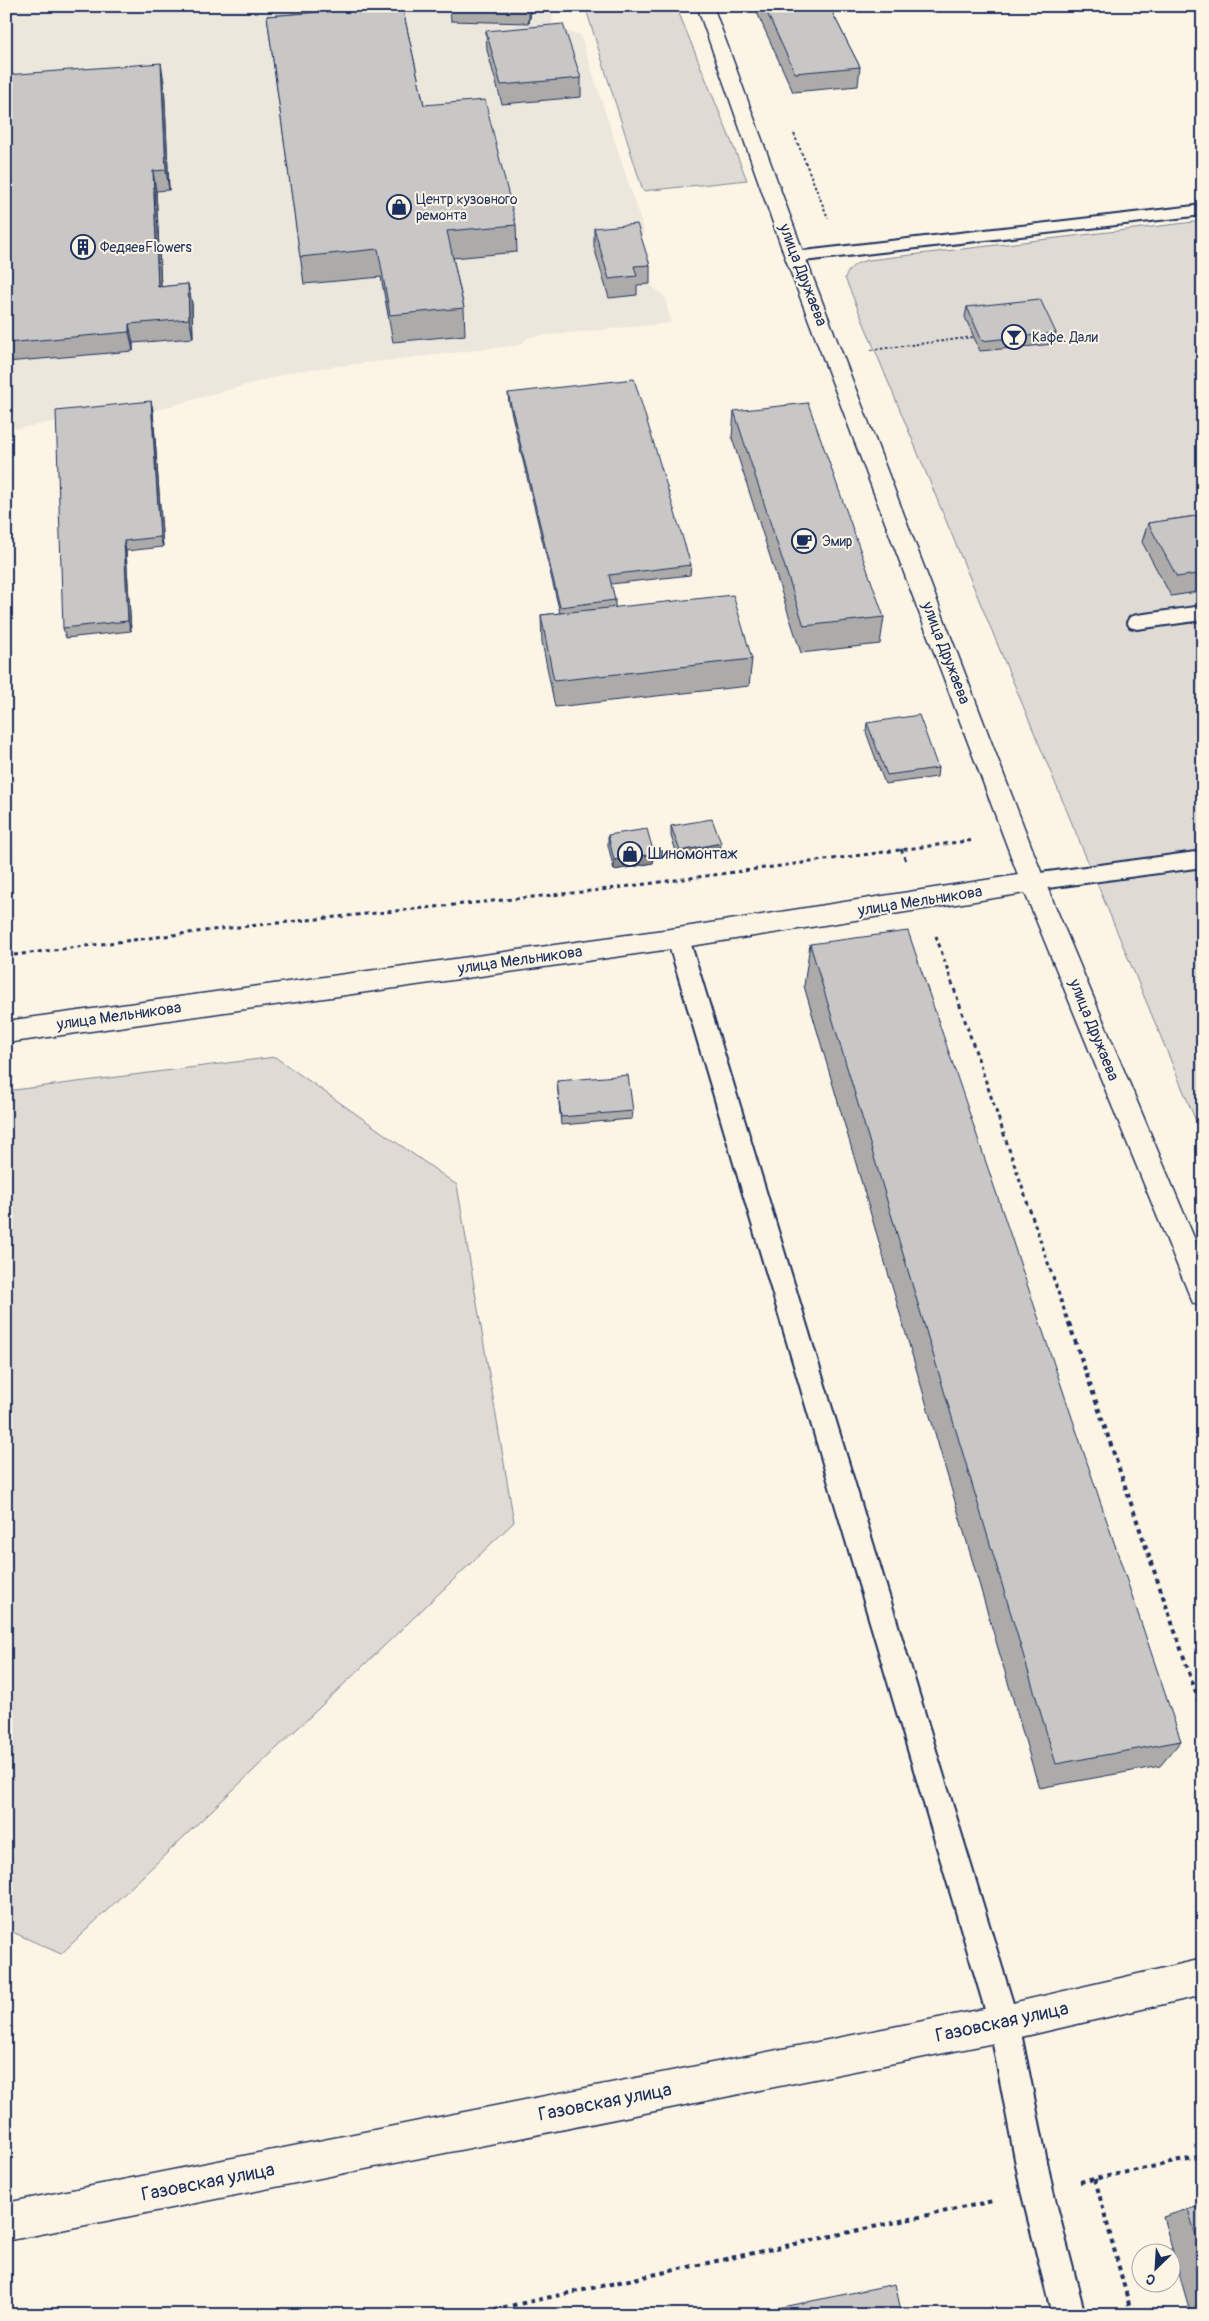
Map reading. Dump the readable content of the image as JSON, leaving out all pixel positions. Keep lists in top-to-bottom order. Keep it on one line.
{"streets":{"street":["улица Дружаева","улица Мельникова","Газовская улица"]},"crossings":[["улица Дружаева","улица Мельникова"]],"places":{"shop":["Центр кузовного ремонта","Шиномонтаж"],"building":["ФедяевFlowers"],"bar":["Кафе. Дали"],"cafe":["Эмир"]},"north":"bottom left"}
